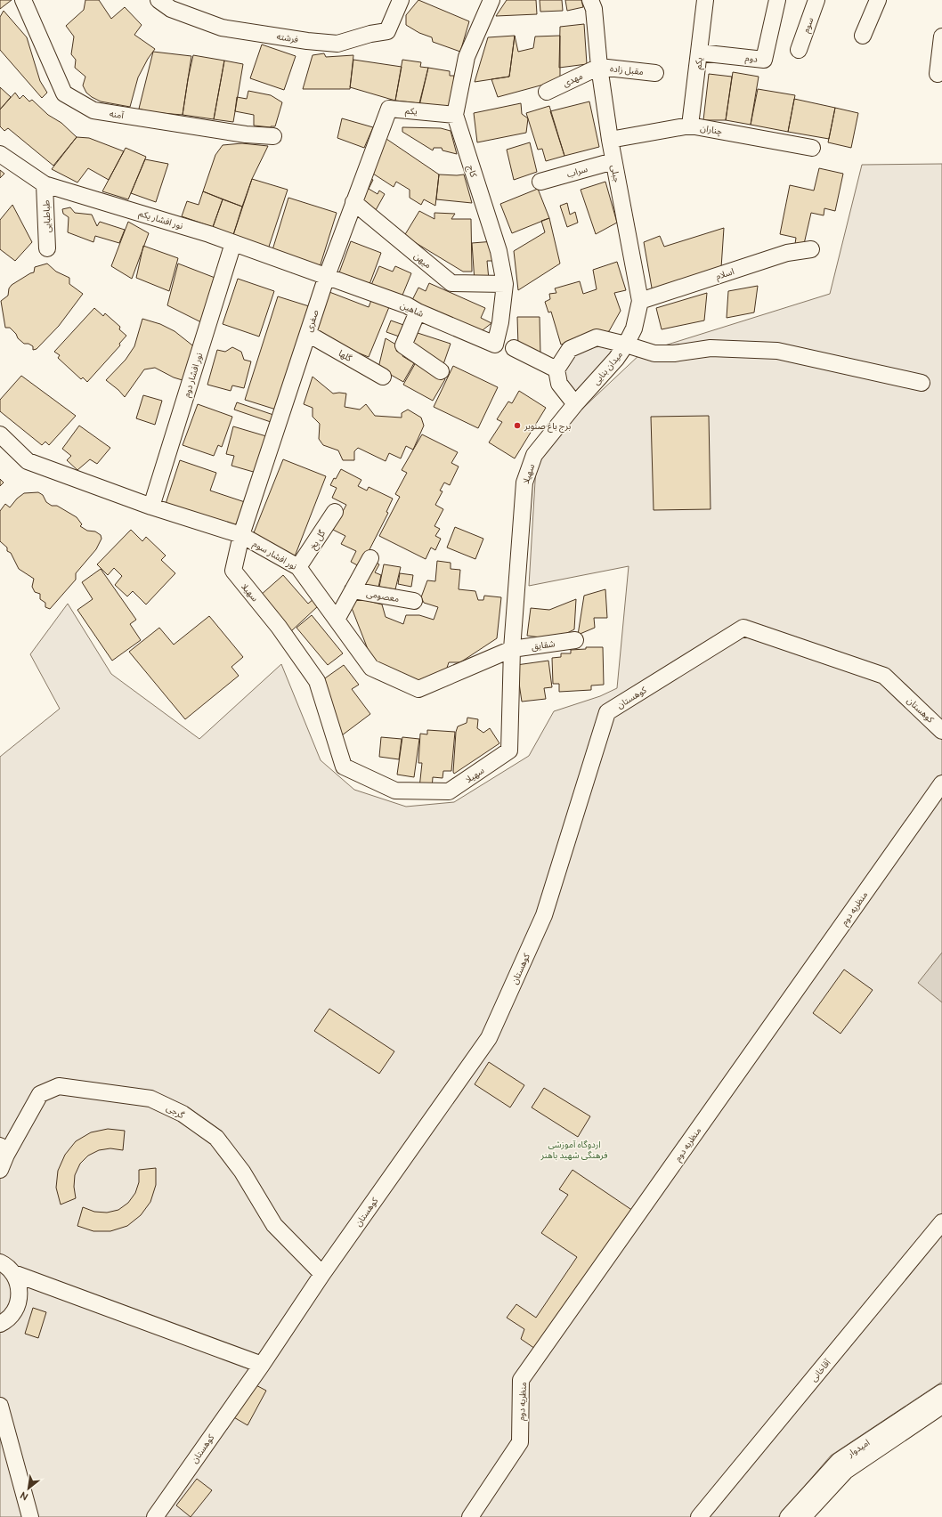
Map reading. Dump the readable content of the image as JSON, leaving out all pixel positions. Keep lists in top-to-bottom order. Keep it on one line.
{"streets":{"street":["سوم","فرشته","دوم","یکم","مقبل زاده","مهدی","آمنه","چناران","کاج","سراب","جبلی","طباطبایی","نور افشار یکم","میهن","اسلام","شاهین","صفری","گلها","میدان بنایی","نور افشار دوم","سهیلا","گل یخ","نور افشار سوم","معصومی","شقایق","کوهستان","منظریه دوم","گرجی","آقاخانی","امیدوار"]},"crossings":[["دوم","یکم"],["یکم","چناران"],["یکم","کاج"],["یکم","صفری"],["مقبل زاده","مهدی"],["مقبل زاده","جبلی"],["مهدی","جبلی"],["چناران","جبلی"],["کاج","میهن"],["کاج","شاهین"],["سراب","جبلی"],["جبلی","اسلام"],["جبلی","میدان بنایی"],["طباطبایی","نور افشار یکم"],["نور افشار یکم","شاهین"],["نور افشار یکم","صفری"],["نور افشار یکم","نور افشار دوم"],["میهن","صفری"],["شاهین","صفری"],["صفری","گلها"],["صفری","سهیلا"],["صفری","نور افشار سوم"],["میدان بنایی","سهیلا"],["نور افشار دوم","نور افشار سوم"],["سهیلا","نور افشار سوم"],["سهیلا","شقایق"],["گل یخ","نور افشار سوم"],["نور افشار سوم","معصومی"],["نور افشار سوم","شقایق"],["کوهستان","گرجی"]],"parks":["اردوگاه آموزشی فرهنگی شهید باهنر"],"places":["برج باغ صنوبر"],"north":"bottom left"}
